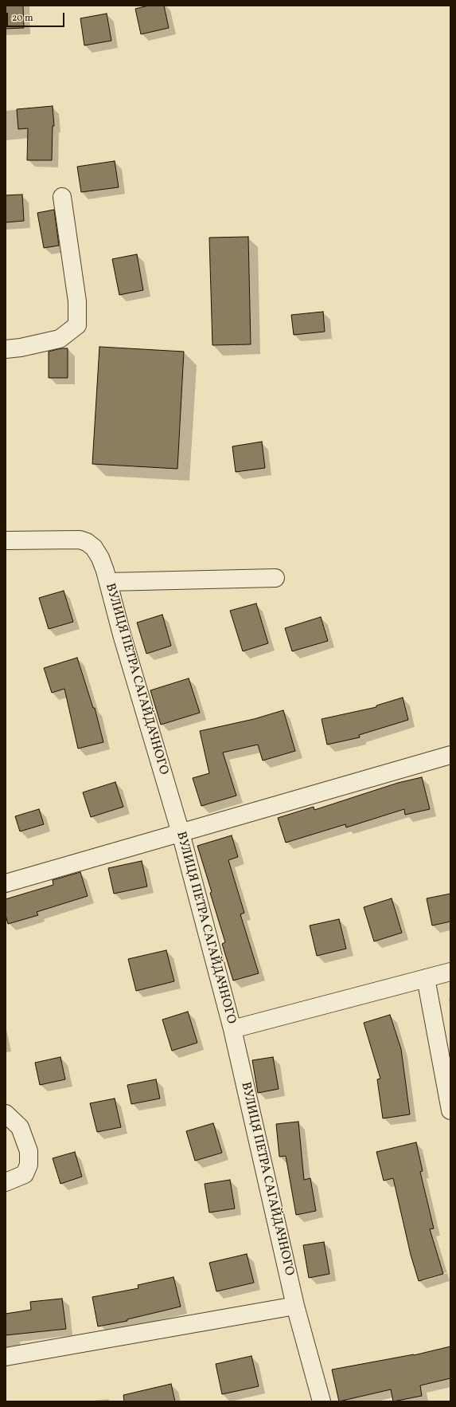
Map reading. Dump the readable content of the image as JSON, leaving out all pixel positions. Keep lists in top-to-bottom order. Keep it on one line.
{"streets":{"street":["ВУЛИЦЯ ПЕТРА САГАЙДАЧНОГО"]},"scale_bar":"20 m"}
